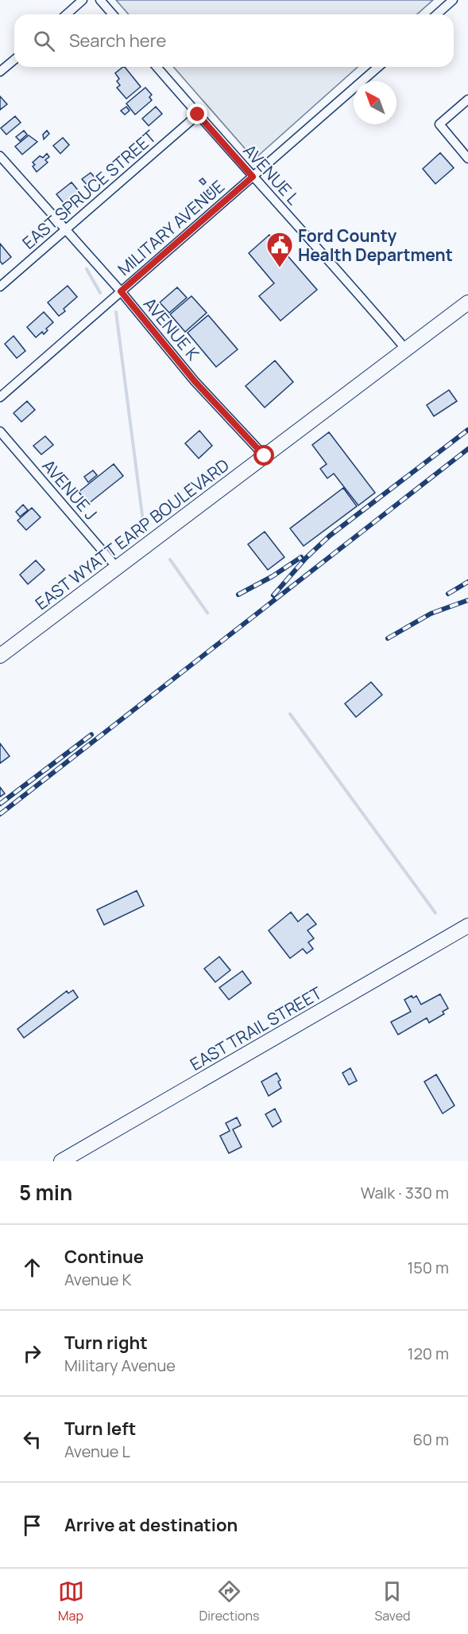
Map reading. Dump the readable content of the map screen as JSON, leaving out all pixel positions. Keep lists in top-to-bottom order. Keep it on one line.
{"streets":{"main road":["EAST WYATT EARP BOULEVARD","EAST TRAIL STREET"],"street":["AVENUE L","EAST SPRUCE STREET","MILITARY AVENUE","AVENUE K","AVENUE J"]},"crossings":[["AVENUE L","EAST SPRUCE STREET"],["AVENUE L","MILITARY AVENUE"],["AVENUE L","EAST WYATT EARP BOULEVARD"],["EAST SPRUCE STREET","AVENUE K"],["MILITARY AVENUE","AVENUE K"],["AVENUE K","EAST WYATT EARP BOULEVARD"],["AVENUE J","EAST WYATT EARP BOULEVARD"]],"places":{"public building":["Ford County Health Department"]},"north":"top left","page":{"search":"Search here","heading":["5 min","Walk · 330 m"],"list":[["Continue","Avenue K","150 m"],["Turn right","Military Avenue","120 m"],["Turn left","Avenue L","60 m"],"Arrive at destination"],"nav":["Map","Directions","Saved"]}}
